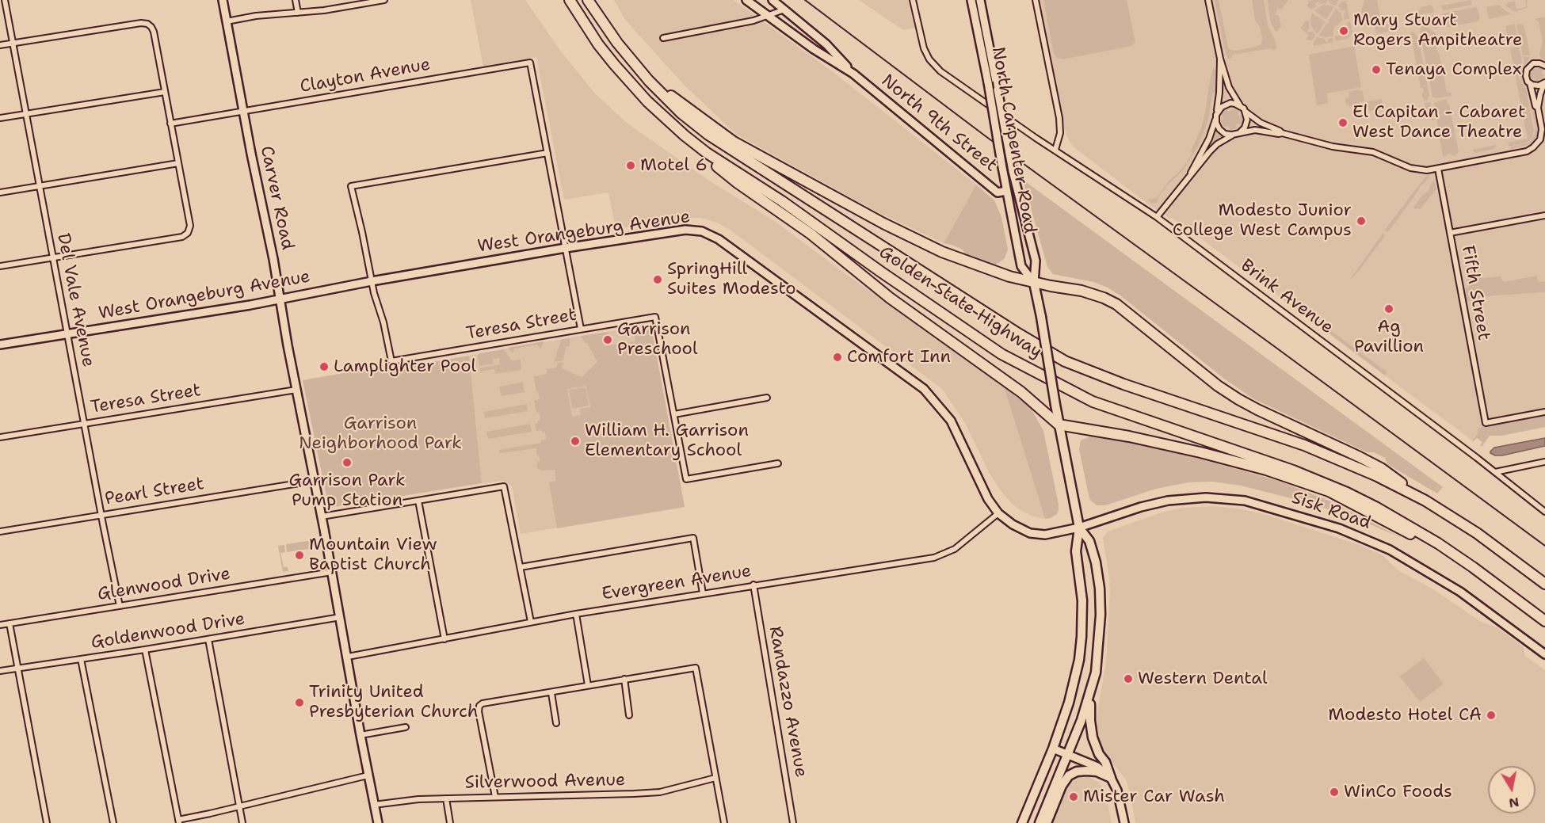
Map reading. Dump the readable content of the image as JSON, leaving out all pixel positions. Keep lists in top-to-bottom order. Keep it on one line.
{"streets":{"highway":["Golden State Highway"],"main road":["North Carpenter Road"],"street":["Clayton Avenue","North 9th Street","Carver Road","West Orangeburg Avenue","Fifth Street","Brink Avenue","Del Vale Avenue","Teresa Street","Pearl Street","Sisk Road","Evergreen Avenue","Glenwood Drive","Goldenwood Drive","Randazzo Avenue","Silverwood Avenue"]},"crossings":[["Clayton Avenue","Carver Road"],["North 9th Street","North Carpenter Road"],["North Carpenter Road","West Orangeburg Avenue"],["North Carpenter Road","Sisk Road"],["Carver Road","West Orangeburg Avenue"],["Carver Road","Teresa Street"],["Carver Road","Pearl Street"],["Carver Road","Evergreen Avenue"],["Carver Road","Glenwood Drive"],["Carver Road","Goldenwood Drive"],["Carver Road","Silverwood Avenue"],["West Orangeburg Avenue","Del Vale Avenue"],["West Orangeburg Avenue","Teresa Street"],["West Orangeburg Avenue","Sisk Road"],["West Orangeburg Avenue","Evergreen Avenue"],["Del Vale Avenue","Teresa Street"],["Del Vale Avenue","Pearl Street"],["Del Vale Avenue","Glenwood Drive"],["Evergreen Avenue","Randazzo Avenue"]],"parks":["Garrison Neighborhood Park"],"places":["Mary Stuart Rogers Ampitheatre","Tenaya Complex","El Capitan - Cabaret West Dance Theatre","Motel 6","Modesto Junior College West Campus","SpringHill Suites Modesto","Ag Pavillion","Garrison Preschool","Comfort Inn","Lamplighter Pool","William H. Garrison Elementary School","Garrison Park Pump Station","Mountain View Baptist Church","Western Dental","Trinity United Presbyterian Church","Modesto Hotel CA","WinCo Foods","Mister Car Wash"],"north":"bottom"}
